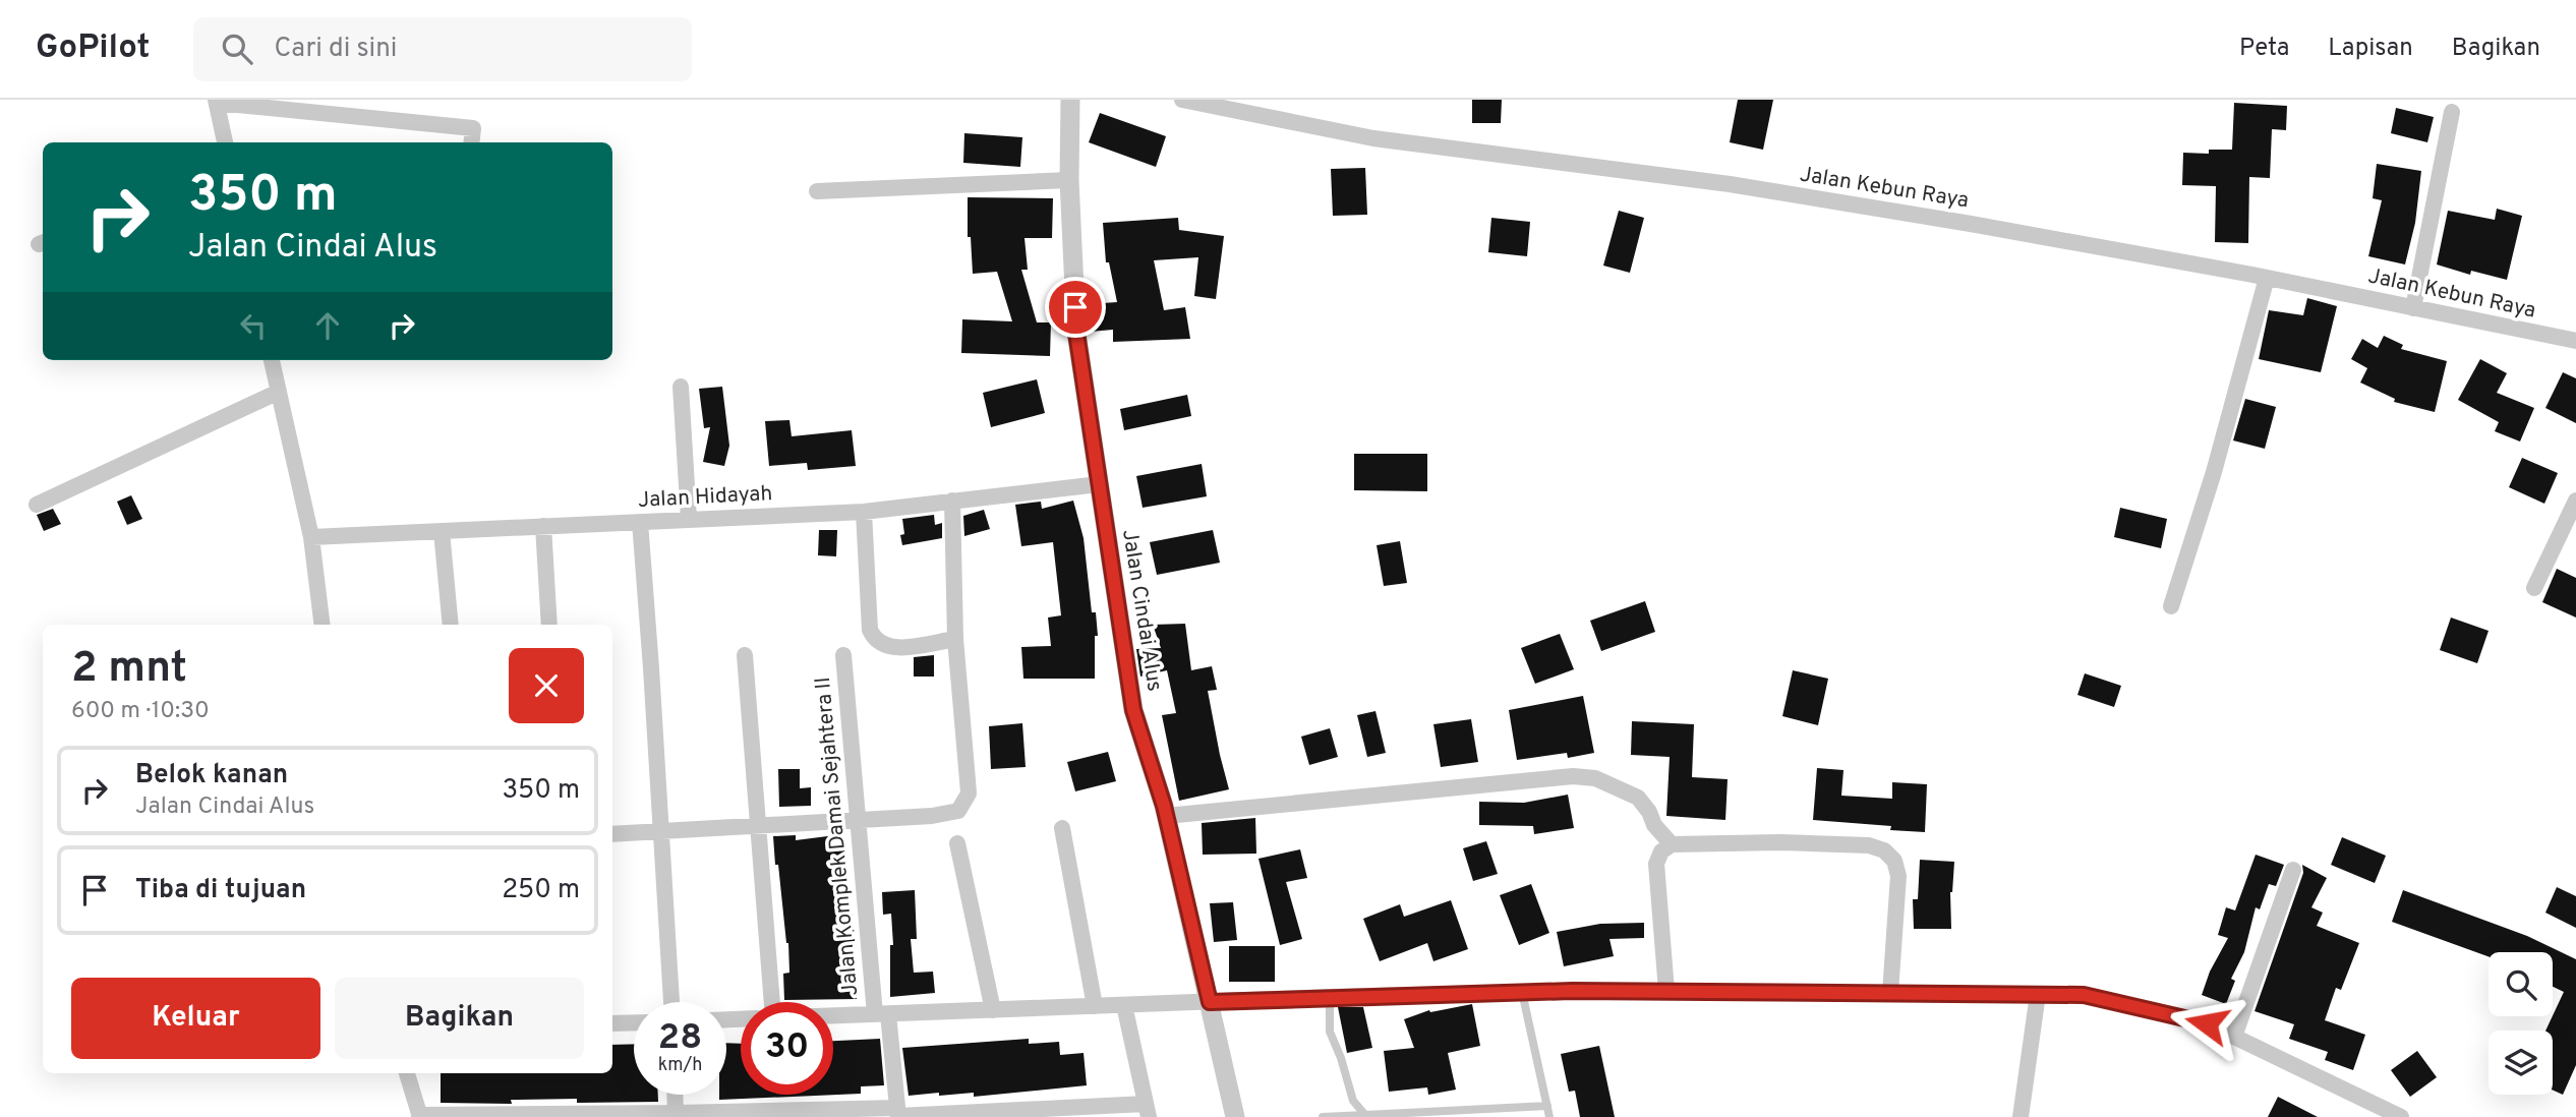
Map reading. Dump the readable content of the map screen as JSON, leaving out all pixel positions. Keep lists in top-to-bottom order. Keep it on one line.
{"streets":{"street":["Jalan Kebun Raya","Jalan Hidayah","Jalan Cindai Alus","Jalan Komplek Damai Sejahtera II"]},"crossings":[["Jalan Hidayah","Jalan Cindai Alus"]],"page":{"header":"GoPilot","search":"Cari di sini","nav":["Peta","Lapisan","Bagikan"],"turn":["350 m","Jalan Cindai Alus"],"heading":["2 mnt","600 m · 10:30"],"list":[{"name":"Belok kanan","note":"Jalan Cindai Alus","value":"350 m"},{"name":"Tiba di tujuan","value":"250 m"}],"buttons":["Keluar","Bagikan"],"speed":"28 km/h","limit":"30"}}
